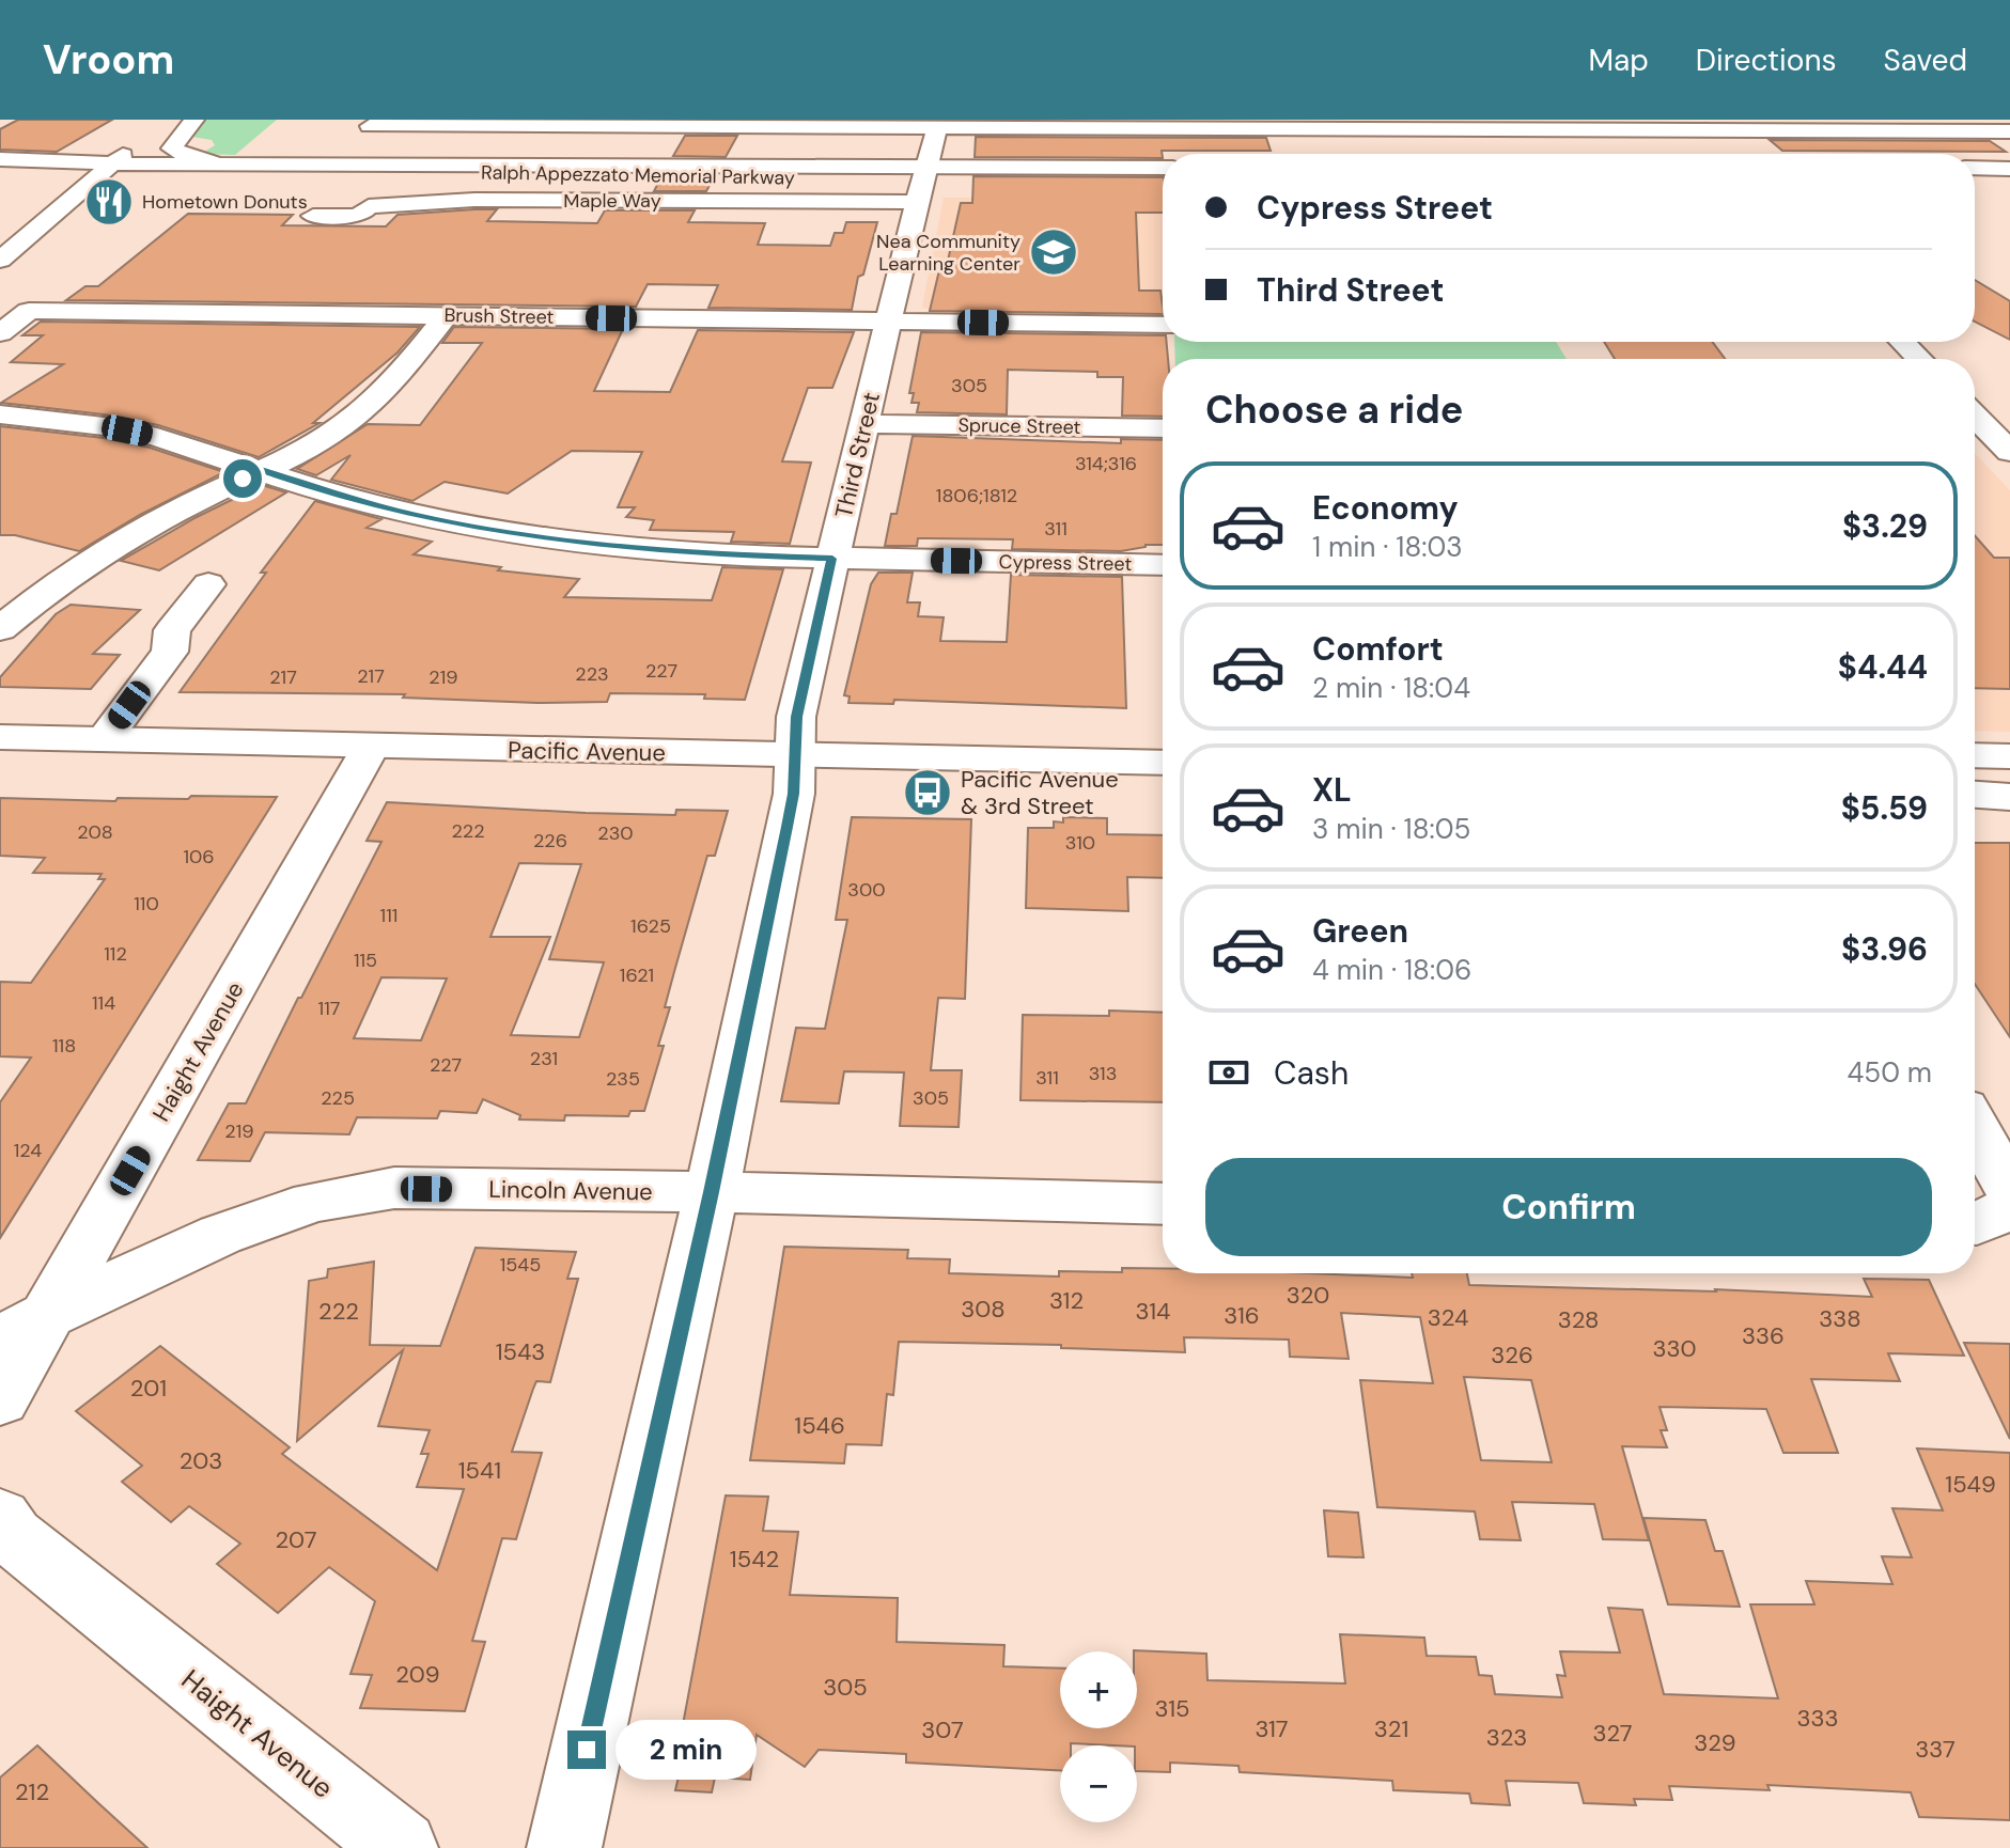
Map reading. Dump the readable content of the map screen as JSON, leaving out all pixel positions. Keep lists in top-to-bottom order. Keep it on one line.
{"streets":{"street":["Ralph Appezzato Memorial Parkway","Maple Way","Brush Street","Spruce Street","Third Street","Cypress Street","Pacific Avenue","Haight Avenue","Lincoln Avenue"]},"crossings":[["Ralph Appezzato Memorial Parkway","Maple Way"],["Ralph Appezzato Memorial Parkway","Third Street"],["Maple Way","Third Street"],["Brush Street","Third Street"],["Spruce Street","Third Street"],["Third Street","Cypress Street"],["Third Street","Pacific Avenue"],["Third Street","Lincoln Avenue"],["Pacific Avenue","Haight Avenue"],["Haight Avenue","Lincoln Avenue"]],"places":{"restaurant":["Hometown Donuts"],"school or university":["Nea Community Learning Center"],"bus stop":["Pacific Avenue & 3rd Street"]},"house_numbers":["305","314;316","1806;1812","311","227","223","217","217","219","222","208","230","226","310","106","300","110","111","1625","112","115","1621","114","117","118","231","227","313","311","235","225","305","219","124","1545","320","312","308","222","314","316","324","338","328","336","330","1543","326","201","1546","203","1541","1549","207","1542","209","305","315","333","317","321","307","327","323","329","337","212"],"page":{"header":"Vroom","nav":["Map","Directions","Saved"],"banner":["Cypress Street","Third Street"],"heading":"Choose a ride","list":[{"name":"Economy","note":"1 min · 18:03","value":"$3.29"},{"name":"Comfort","note":"2 min · 18:04","value":"$4.44"},{"name":"XL","note":"3 min · 18:05","value":"$5.59"},{"name":"Green","note":"4 min · 18:06","value":"$3.96"}],"pay":["Cash","450 m"],"buttons":"Confirm","map_buttons":["+","−"],"bubble":"2 min"}}
